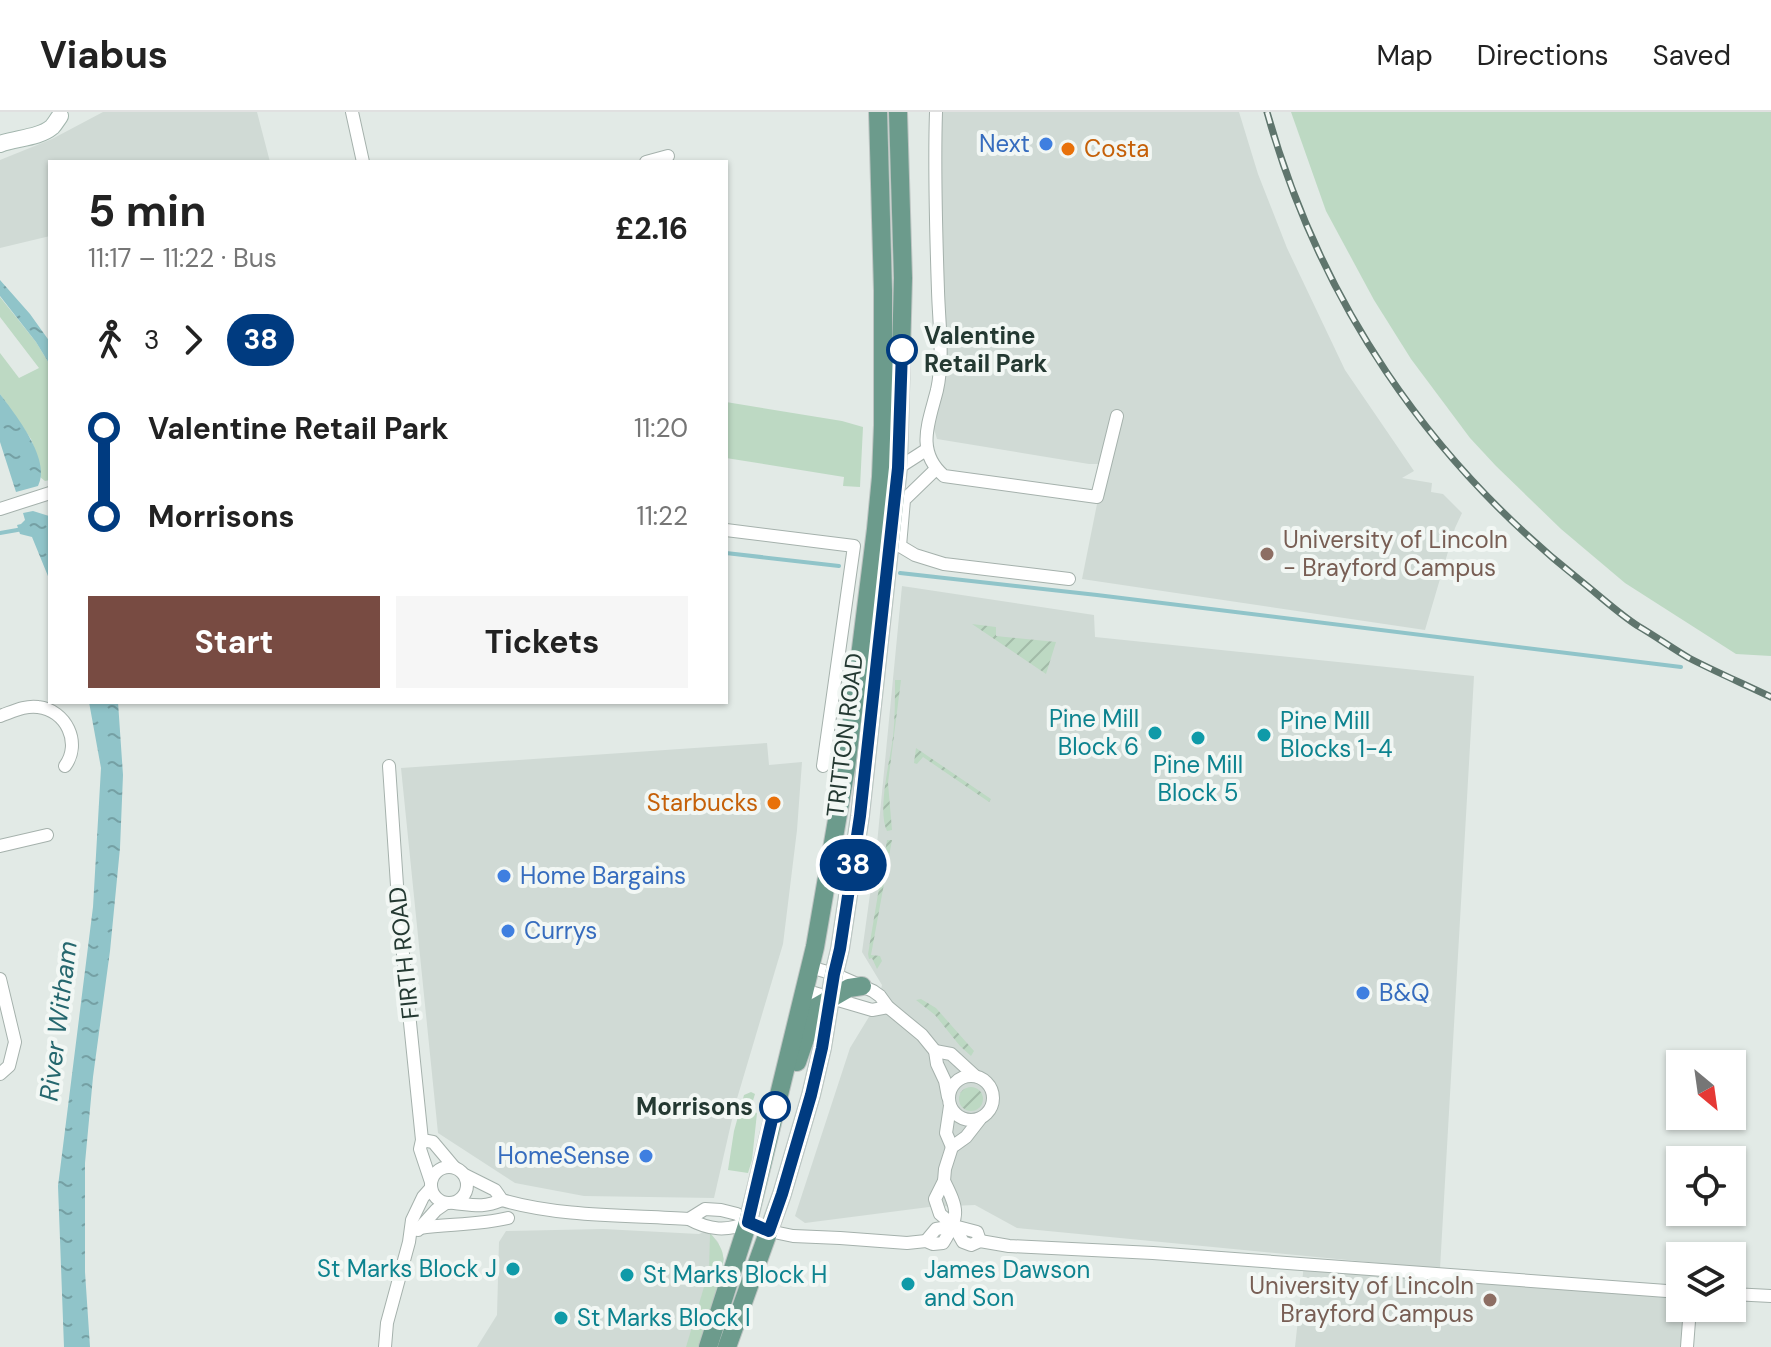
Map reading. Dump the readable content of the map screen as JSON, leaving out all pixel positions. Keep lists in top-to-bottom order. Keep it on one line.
{"streets":{"main road":["TRITTON ROAD"],"street":["FIRTH ROAD"]},"water":["River Witham"],"places":["Next","Costa","Valentine Retail Park","University of Lincoln - Brayford Campus","Pine Mill Block 6","Pine Mill Blocks 1-4","Pine Mill Block 5","Starbucks","Home Bargains","Currys","B&Q","Morrisons","HomeSense","St Marks Block J","St Marks Block H","James Dawson and Son","University of Lincoln Brayford Campus","St Marks Block I"],"lines":["bus line 38"],"north":"bottom right","page":{"header":"Viabus","nav":["Map","Directions","Saved"],"on_map":"38","heading":["5 min","11:17 – 11:22 · Bus","£2.16"],"legs":["3","38"],"list":[{"name":"Valentine Retail Park","value":"11:20"},{"name":"Morrisons","value":"11:22"}],"buttons":["Start","Tickets"]}}
